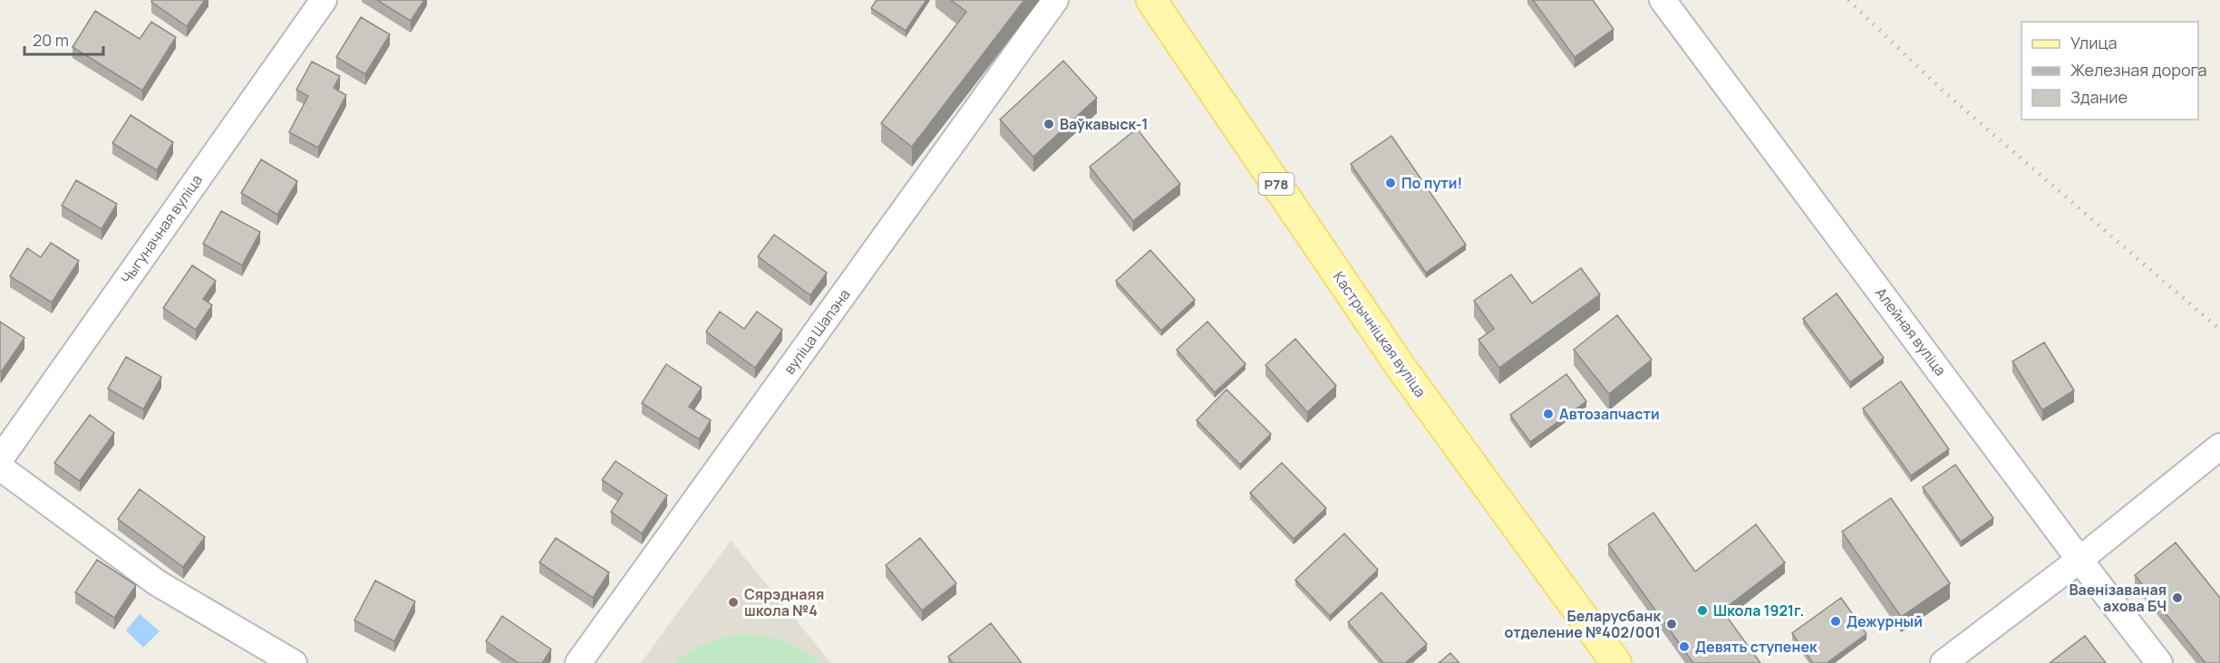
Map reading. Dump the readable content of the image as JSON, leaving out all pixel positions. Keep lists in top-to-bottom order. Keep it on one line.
{"streets":{"main road":["Р78","Кастрычніцкая вуліца"],"street":["Чыгуначная вуліца","вуліца Шапэна","Алейная вуліца"]},"places":["Ваўкавыск-1","По пути!","Автозапчасти","Ваенізаваная ахова БЧ","Сярэднаяя школа №4","Школа 1921г.","Дежурный","Беларусбанк отделение №402/001","Девять ступенек"],"legend":["Улица","Железная дорога","Здание"],"scale_bar":"20 m"}
